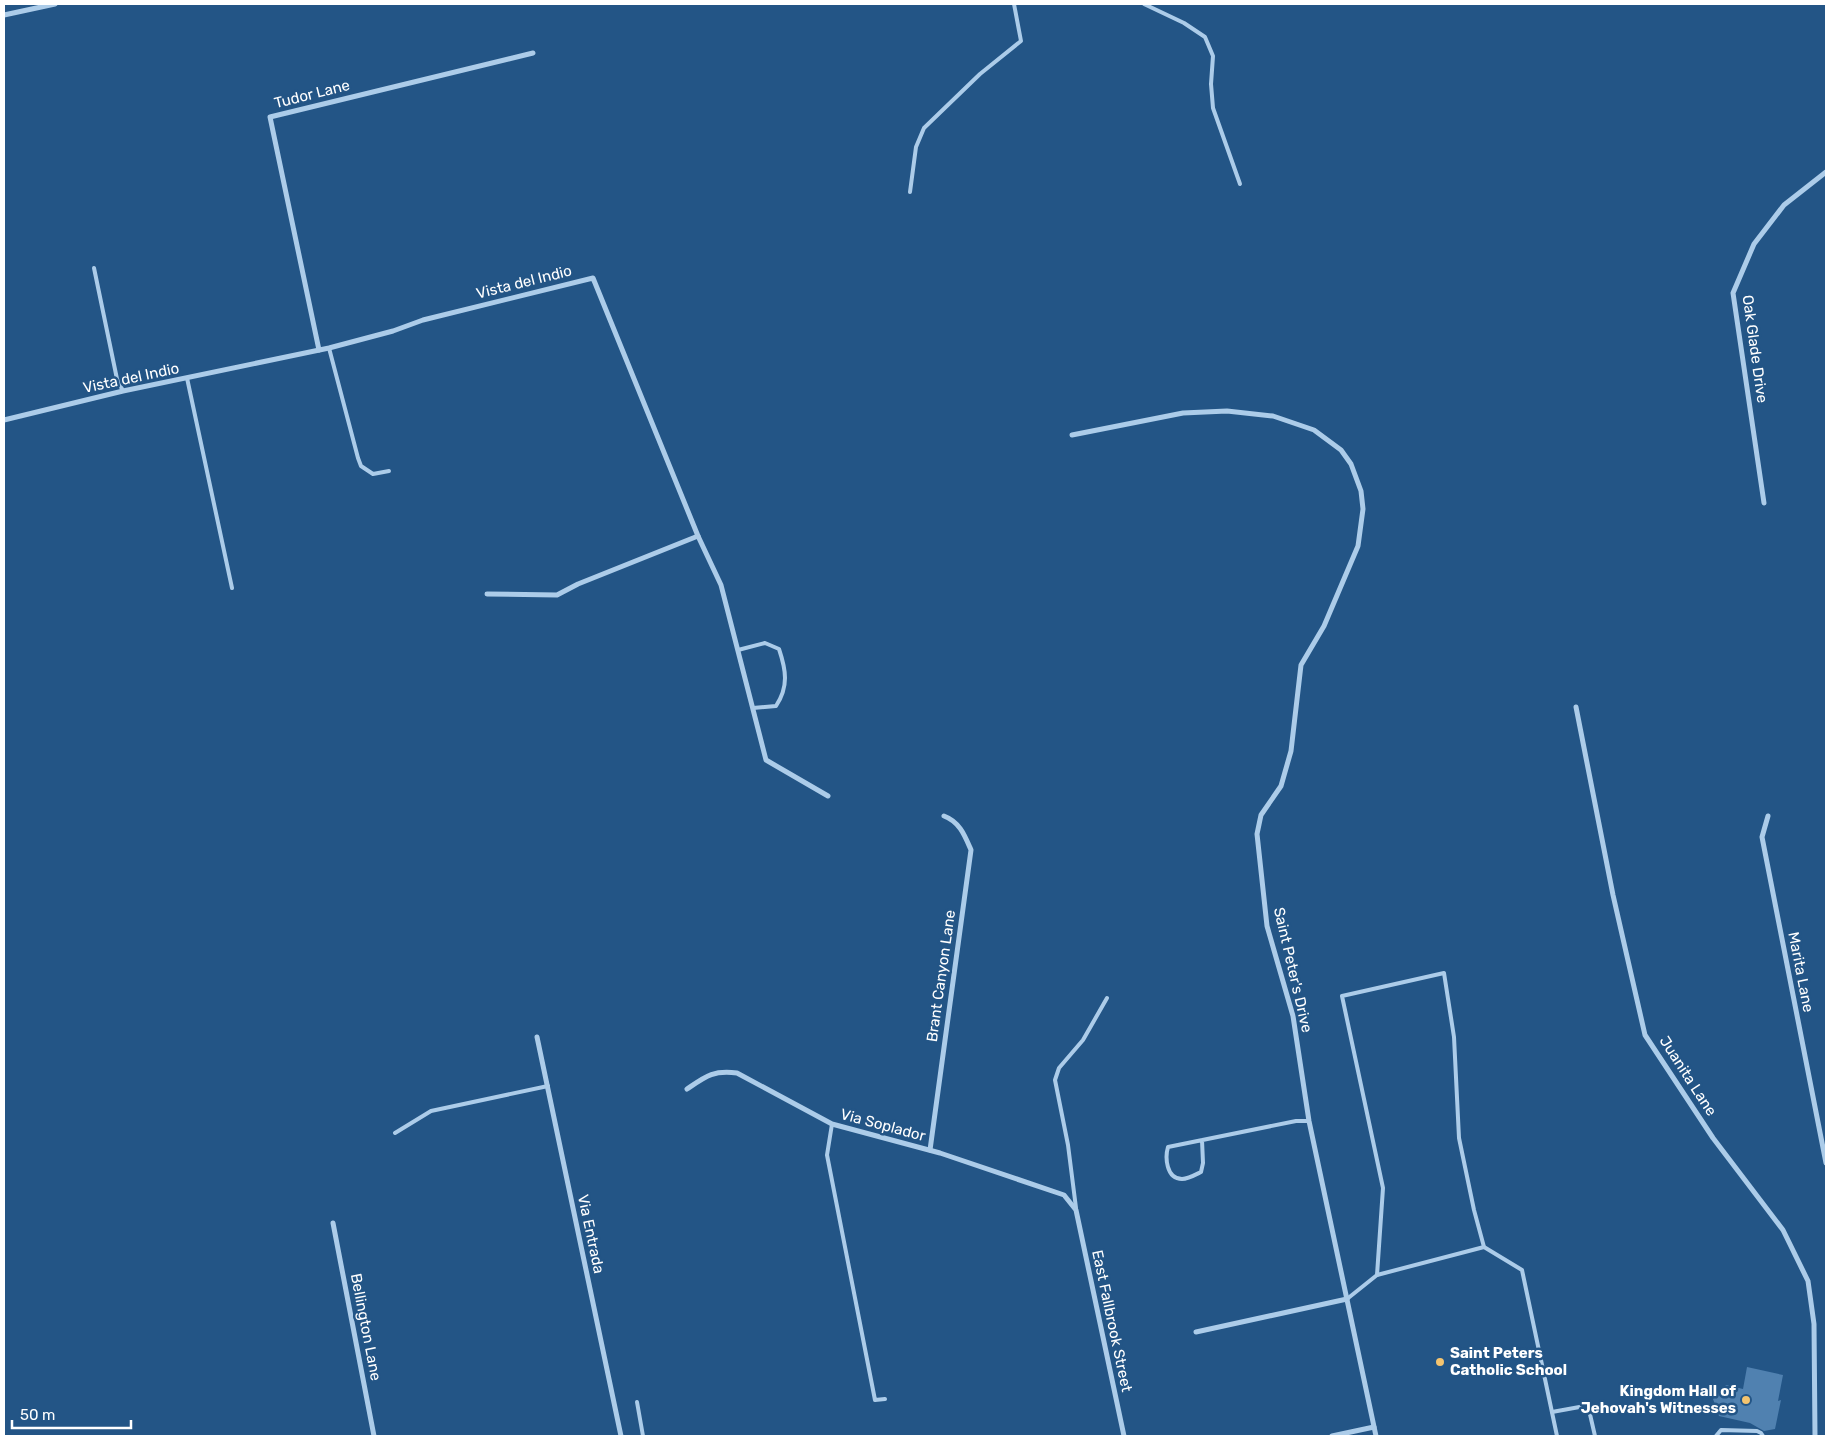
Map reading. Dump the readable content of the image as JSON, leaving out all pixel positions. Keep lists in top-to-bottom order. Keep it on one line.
{"streets":{"street":["Tudor Lane","Vista del Indio","Oak Glade Drive","Saint Peter's Drive","Marita Lane","Brant Canyon Lane","Juanita Lane","Via Soplador","Via Entrada","East Fallbrook Street","Bellington Lane"]},"crossings":[["Tudor Lane","Vista del Indio"],["Brant Canyon Lane","Via Soplador"],["Via Soplador","East Fallbrook Street"]],"places":["Saint Peters Catholic School","Kingdom Hall of Jehovah's Witnesses"],"scale_bar":"50 m"}
